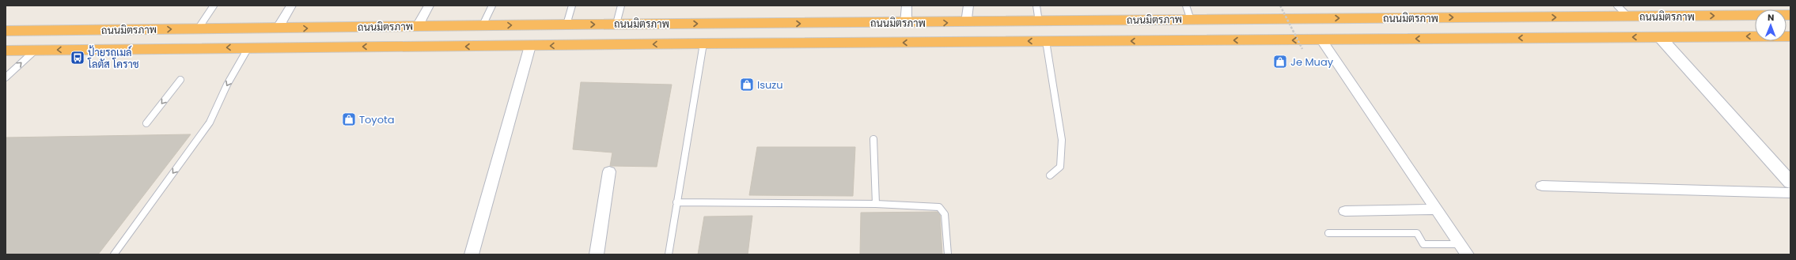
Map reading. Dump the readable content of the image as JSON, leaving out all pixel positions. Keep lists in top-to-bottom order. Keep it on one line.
{"streets":{"highway":["ถนนมิตรภาพ"]},"places":{"bus stop":["ป้ายรถเมล์ โลตัส โคราช"],"shop":["Je Muay","Isuzu","Toyota"]},"north":"top"}
